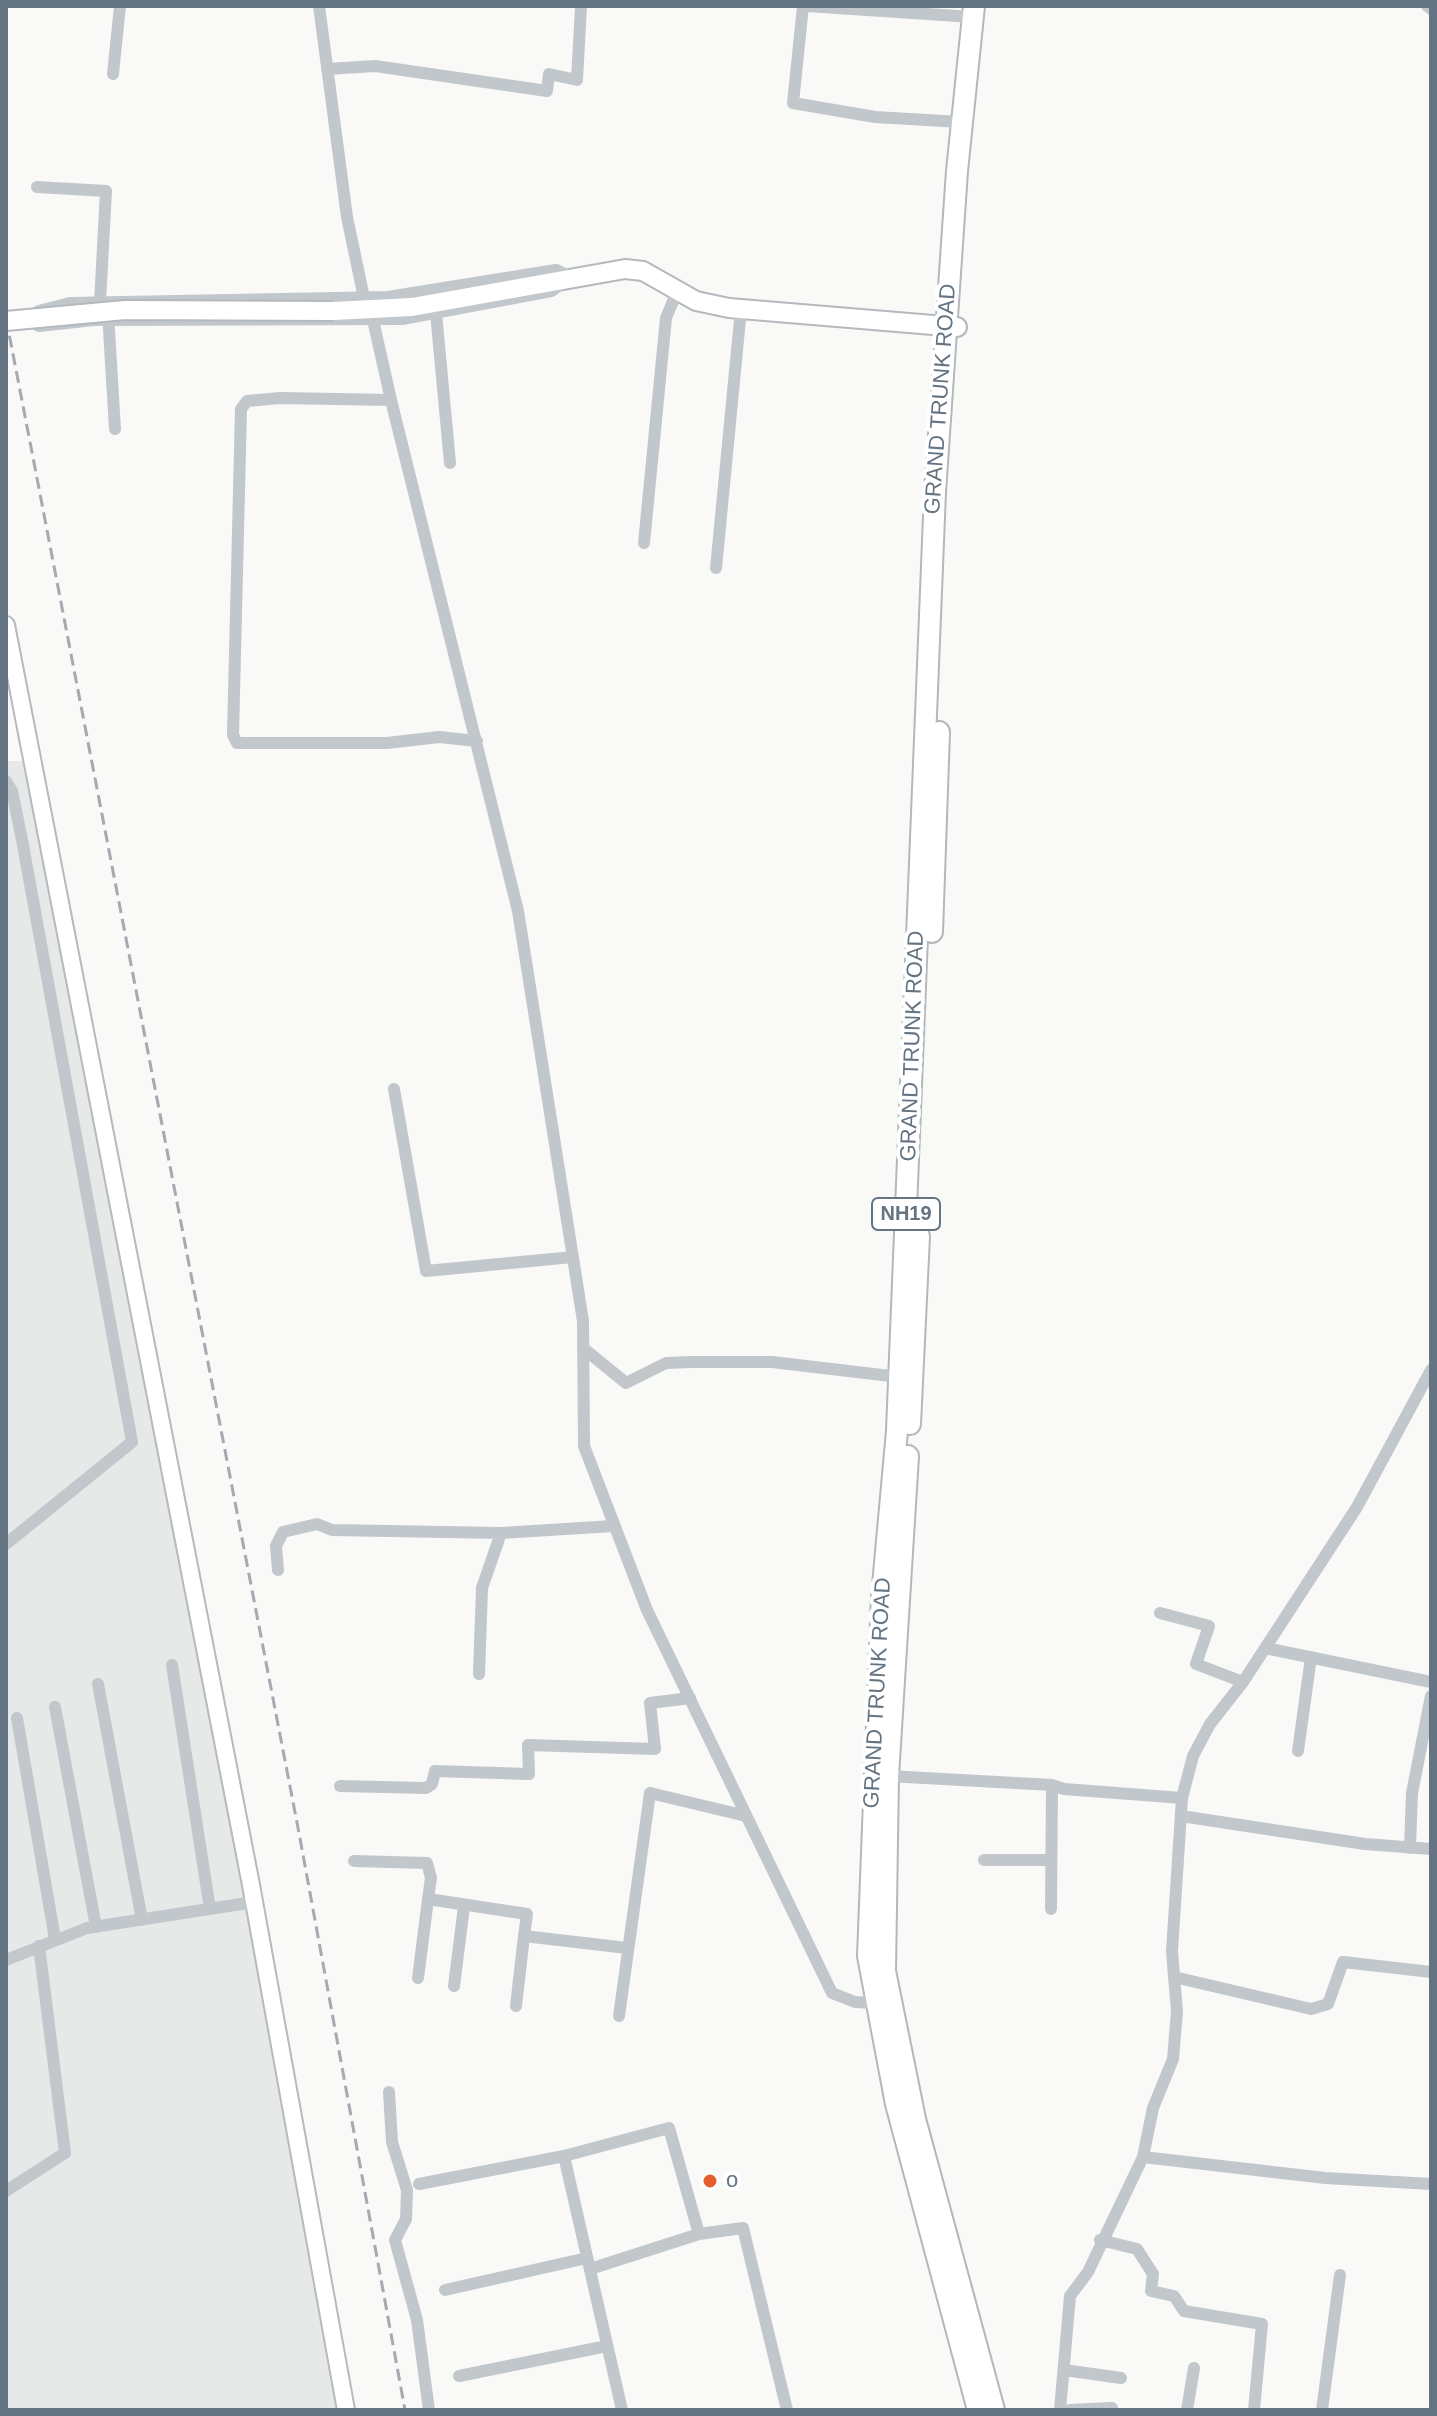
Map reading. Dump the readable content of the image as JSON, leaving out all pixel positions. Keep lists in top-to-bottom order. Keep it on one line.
{"streets":{"highway":["GRAND TRUNK ROAD","NH19"]},"places":["o"]}
